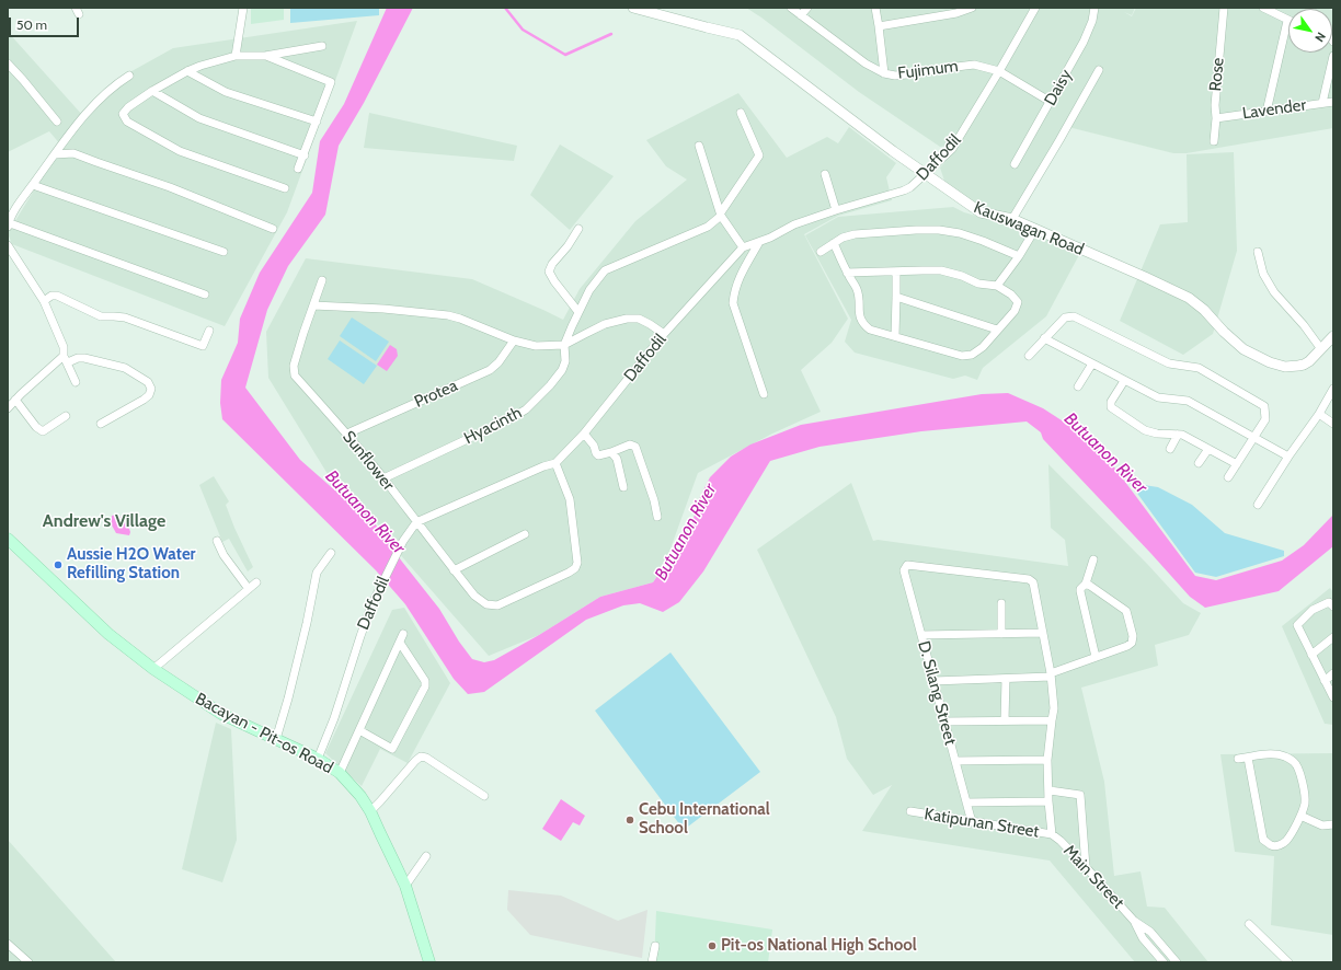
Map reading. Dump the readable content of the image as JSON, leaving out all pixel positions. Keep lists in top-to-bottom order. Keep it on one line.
{"streets":{"main road":["Bacayan - Pit-os Road"],"street":["Fujimum","Rose","Daisy","Lavender","Daffodil","Kauswagan Road","Protea","Hyacinth","Sunflower","D. Silang Street","Katipunan Street","Main Street"]},"crossings":[["Fujimum","Daisy"],["Fujimum","Daffodil"],["Rose","Lavender"],["Daffodil","Kauswagan Road"],["Daffodil","Sunflower"],["Daffodil","Bacayan - Pit-os Road"],["Protea","Sunflower"],["Hyacinth","Sunflower"],["D. Silang Street","Katipunan Street"],["Katipunan Street","Main Street"]],"districts":["Andrew's Village"],"water":["Butuanon River"],"places":["Aussie H2O Water Refilling Station","Cebu International School","Pit-os National High School"],"scale_bar":"50 m","north":"bottom right"}
